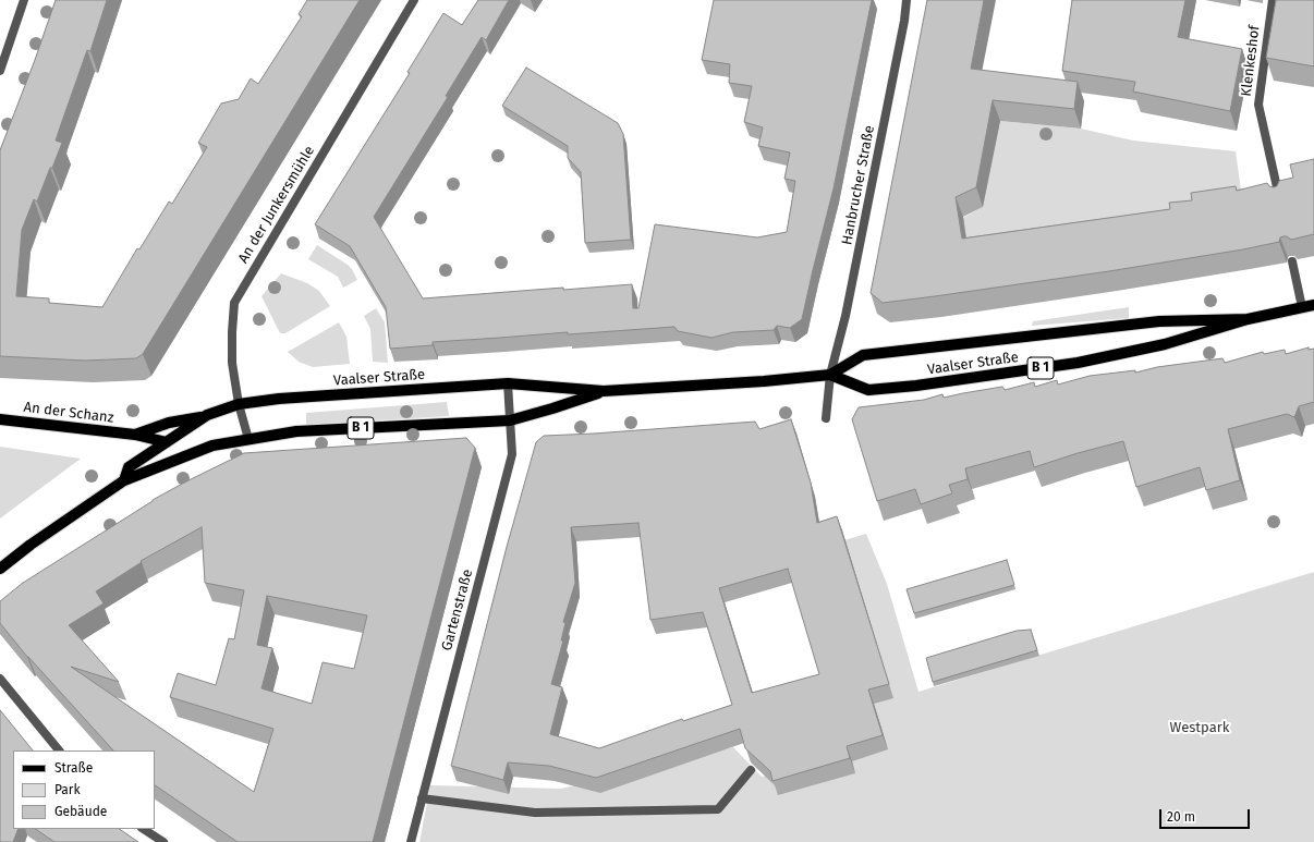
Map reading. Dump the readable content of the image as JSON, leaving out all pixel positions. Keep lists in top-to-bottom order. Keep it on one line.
{"streets":{"main road":["Vaalser Straße","B 1","An der Schanz"],"street":["Klenkeshof","Hanbrucher Straße","An der Junkersmühle","Gartenstraße"]},"crossings":[["Hanbrucher Straße","Vaalser Straße"],["An der Junkersmühle","Vaalser Straße"],["Vaalser Straße","An der Schanz"],["Vaalser Straße","Gartenstraße"]],"parks":["Westpark"],"legend":["Straße","Park","Gebäude"],"scale_bar":"20 m"}
